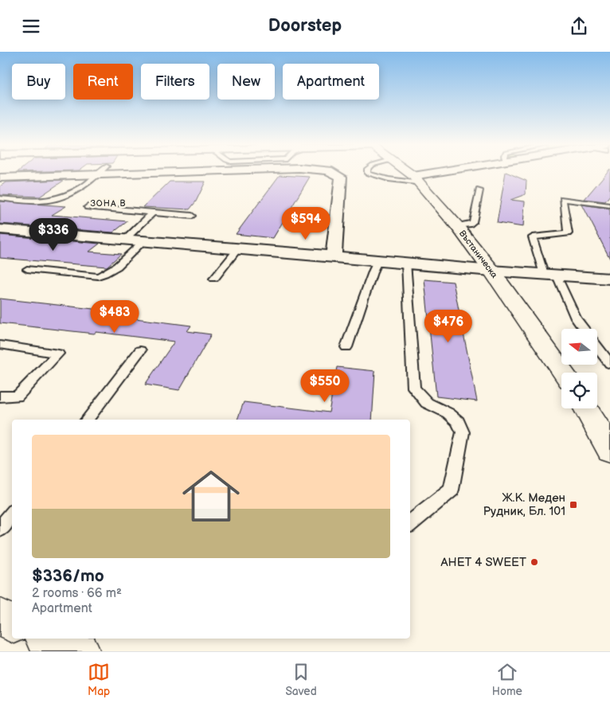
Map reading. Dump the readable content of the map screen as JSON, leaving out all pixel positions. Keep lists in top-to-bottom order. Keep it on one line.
{"streets":{"main road":["Въстаническа"]},"districts":["ЗОНА В"],"places":{"transit":["Ж.К. Меден Рудник, Бл. 101"],"other":["АНЕТ 4 SWEET"]},"north":"left","page":{"header":"Doorstep","chip":["Buy","Rent","Filters","New","Apartment"],"price":["$594","$336","$483","$476","$550"],"list":[{"name":"$336/mo","note":"2 rooms · 66 m² · Apartment"}],"tabs":["Map","Saved","Home"]}}
